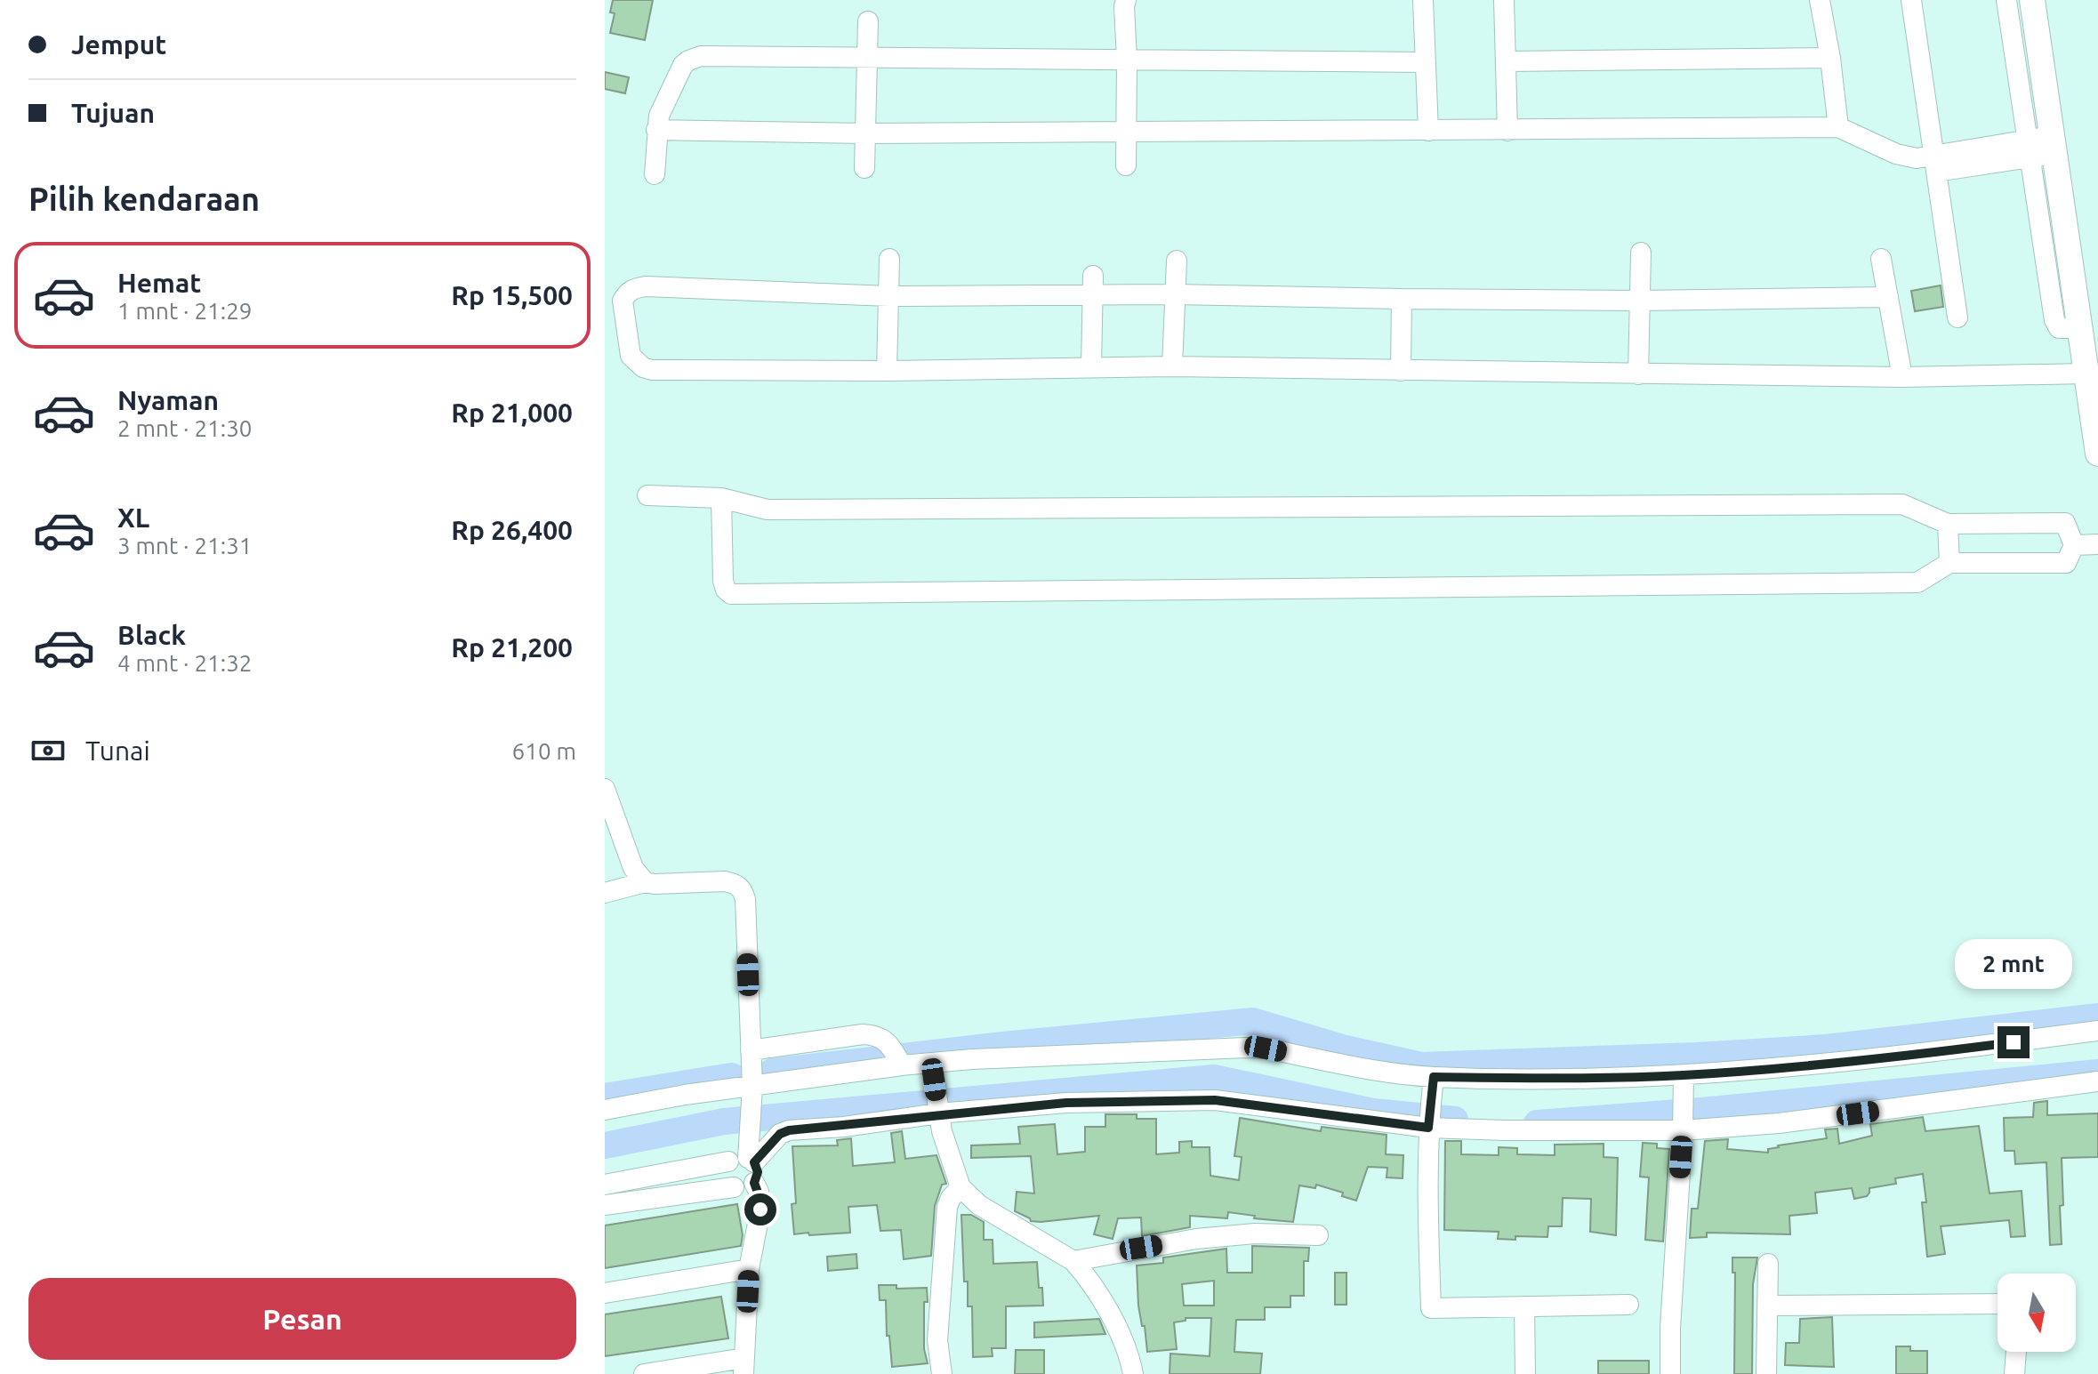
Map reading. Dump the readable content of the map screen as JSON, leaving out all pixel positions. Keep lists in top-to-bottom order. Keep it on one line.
{"north":"bottom","page":{"banner":["Jemput","Tujuan"],"heading":"Pilih kendaraan","list":[{"name":"Hemat","note":"1 mnt · 21:29","value":"Rp 15,500"},{"name":"Nyaman","note":"2 mnt · 21:30","value":"Rp 21,000"},{"name":"XL","note":"3 mnt · 21:31","value":"Rp 26,400"},{"name":"Black","note":"4 mnt · 21:32","value":"Rp 21,200"}],"pay":["Tunai","610 m"],"bubble":"2 mnt","buttons":"Pesan"}}
